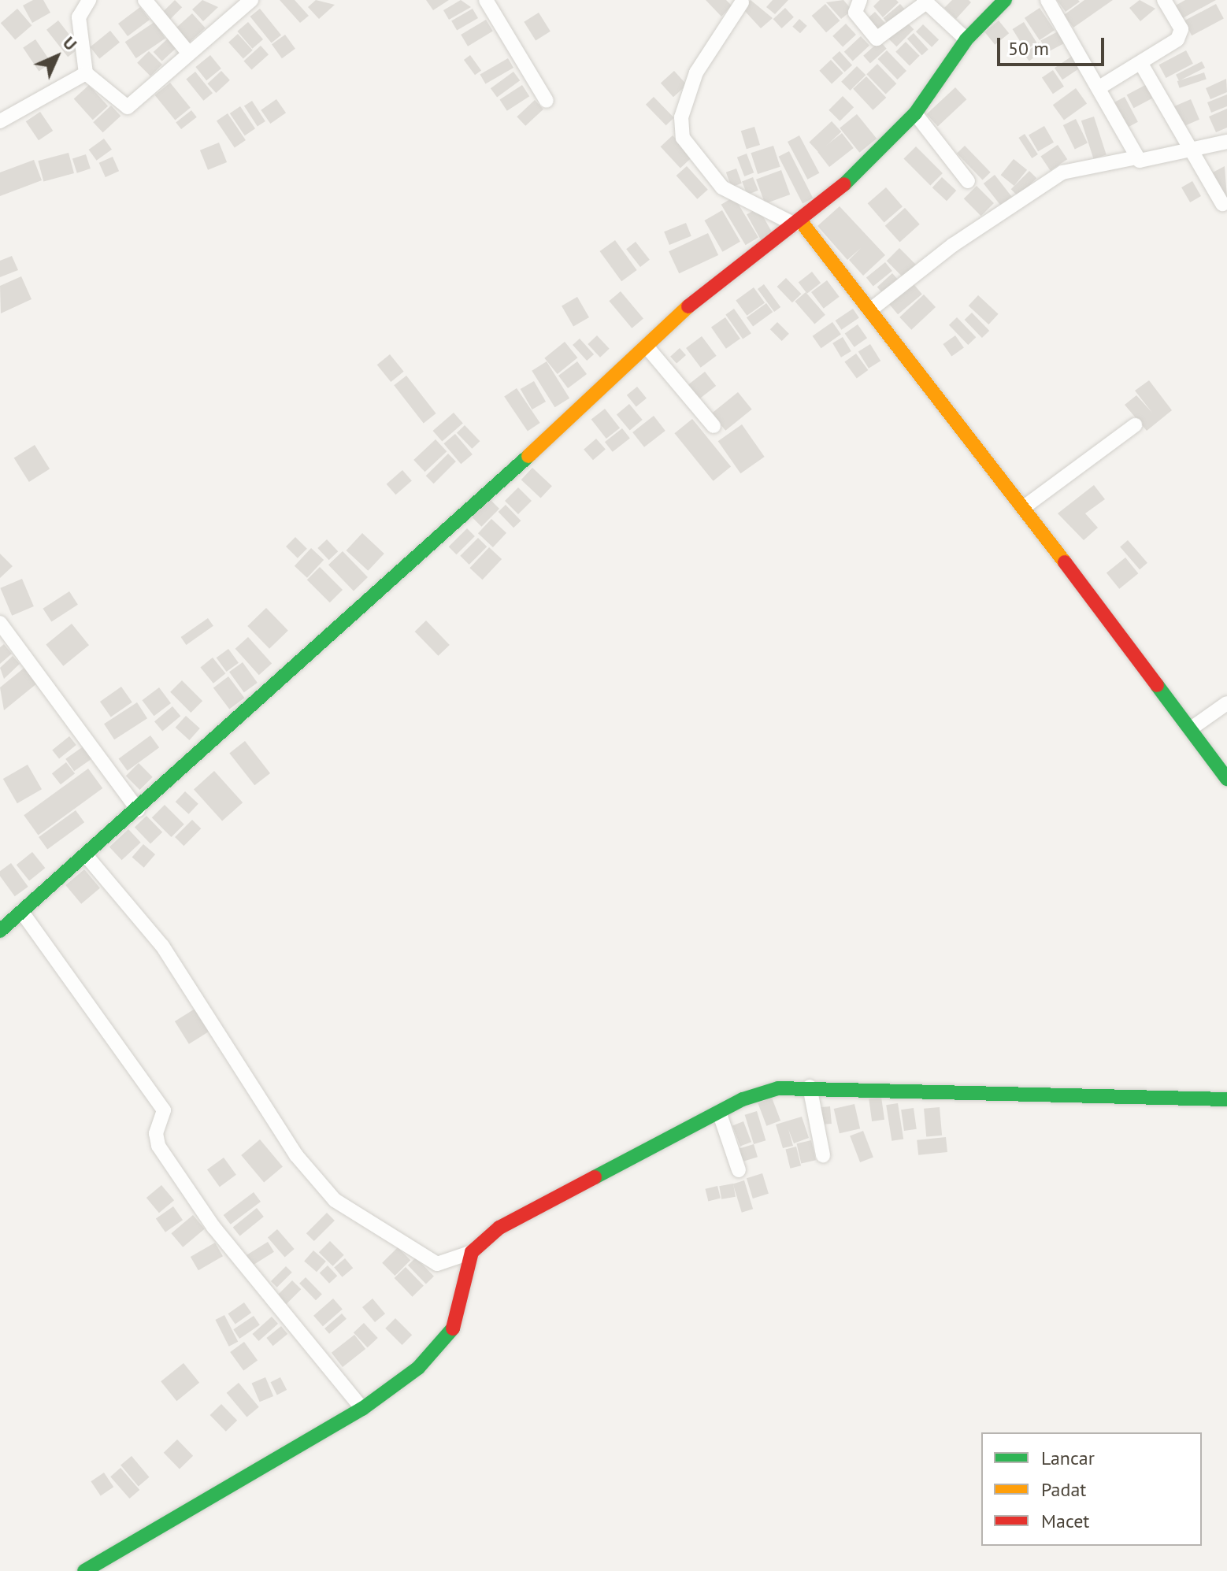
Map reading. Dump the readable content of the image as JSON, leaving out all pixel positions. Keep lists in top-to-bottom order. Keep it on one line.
{"legend":["Lancar","Padat","Macet"],"scale_bar":"50 m","north":"top right"}
